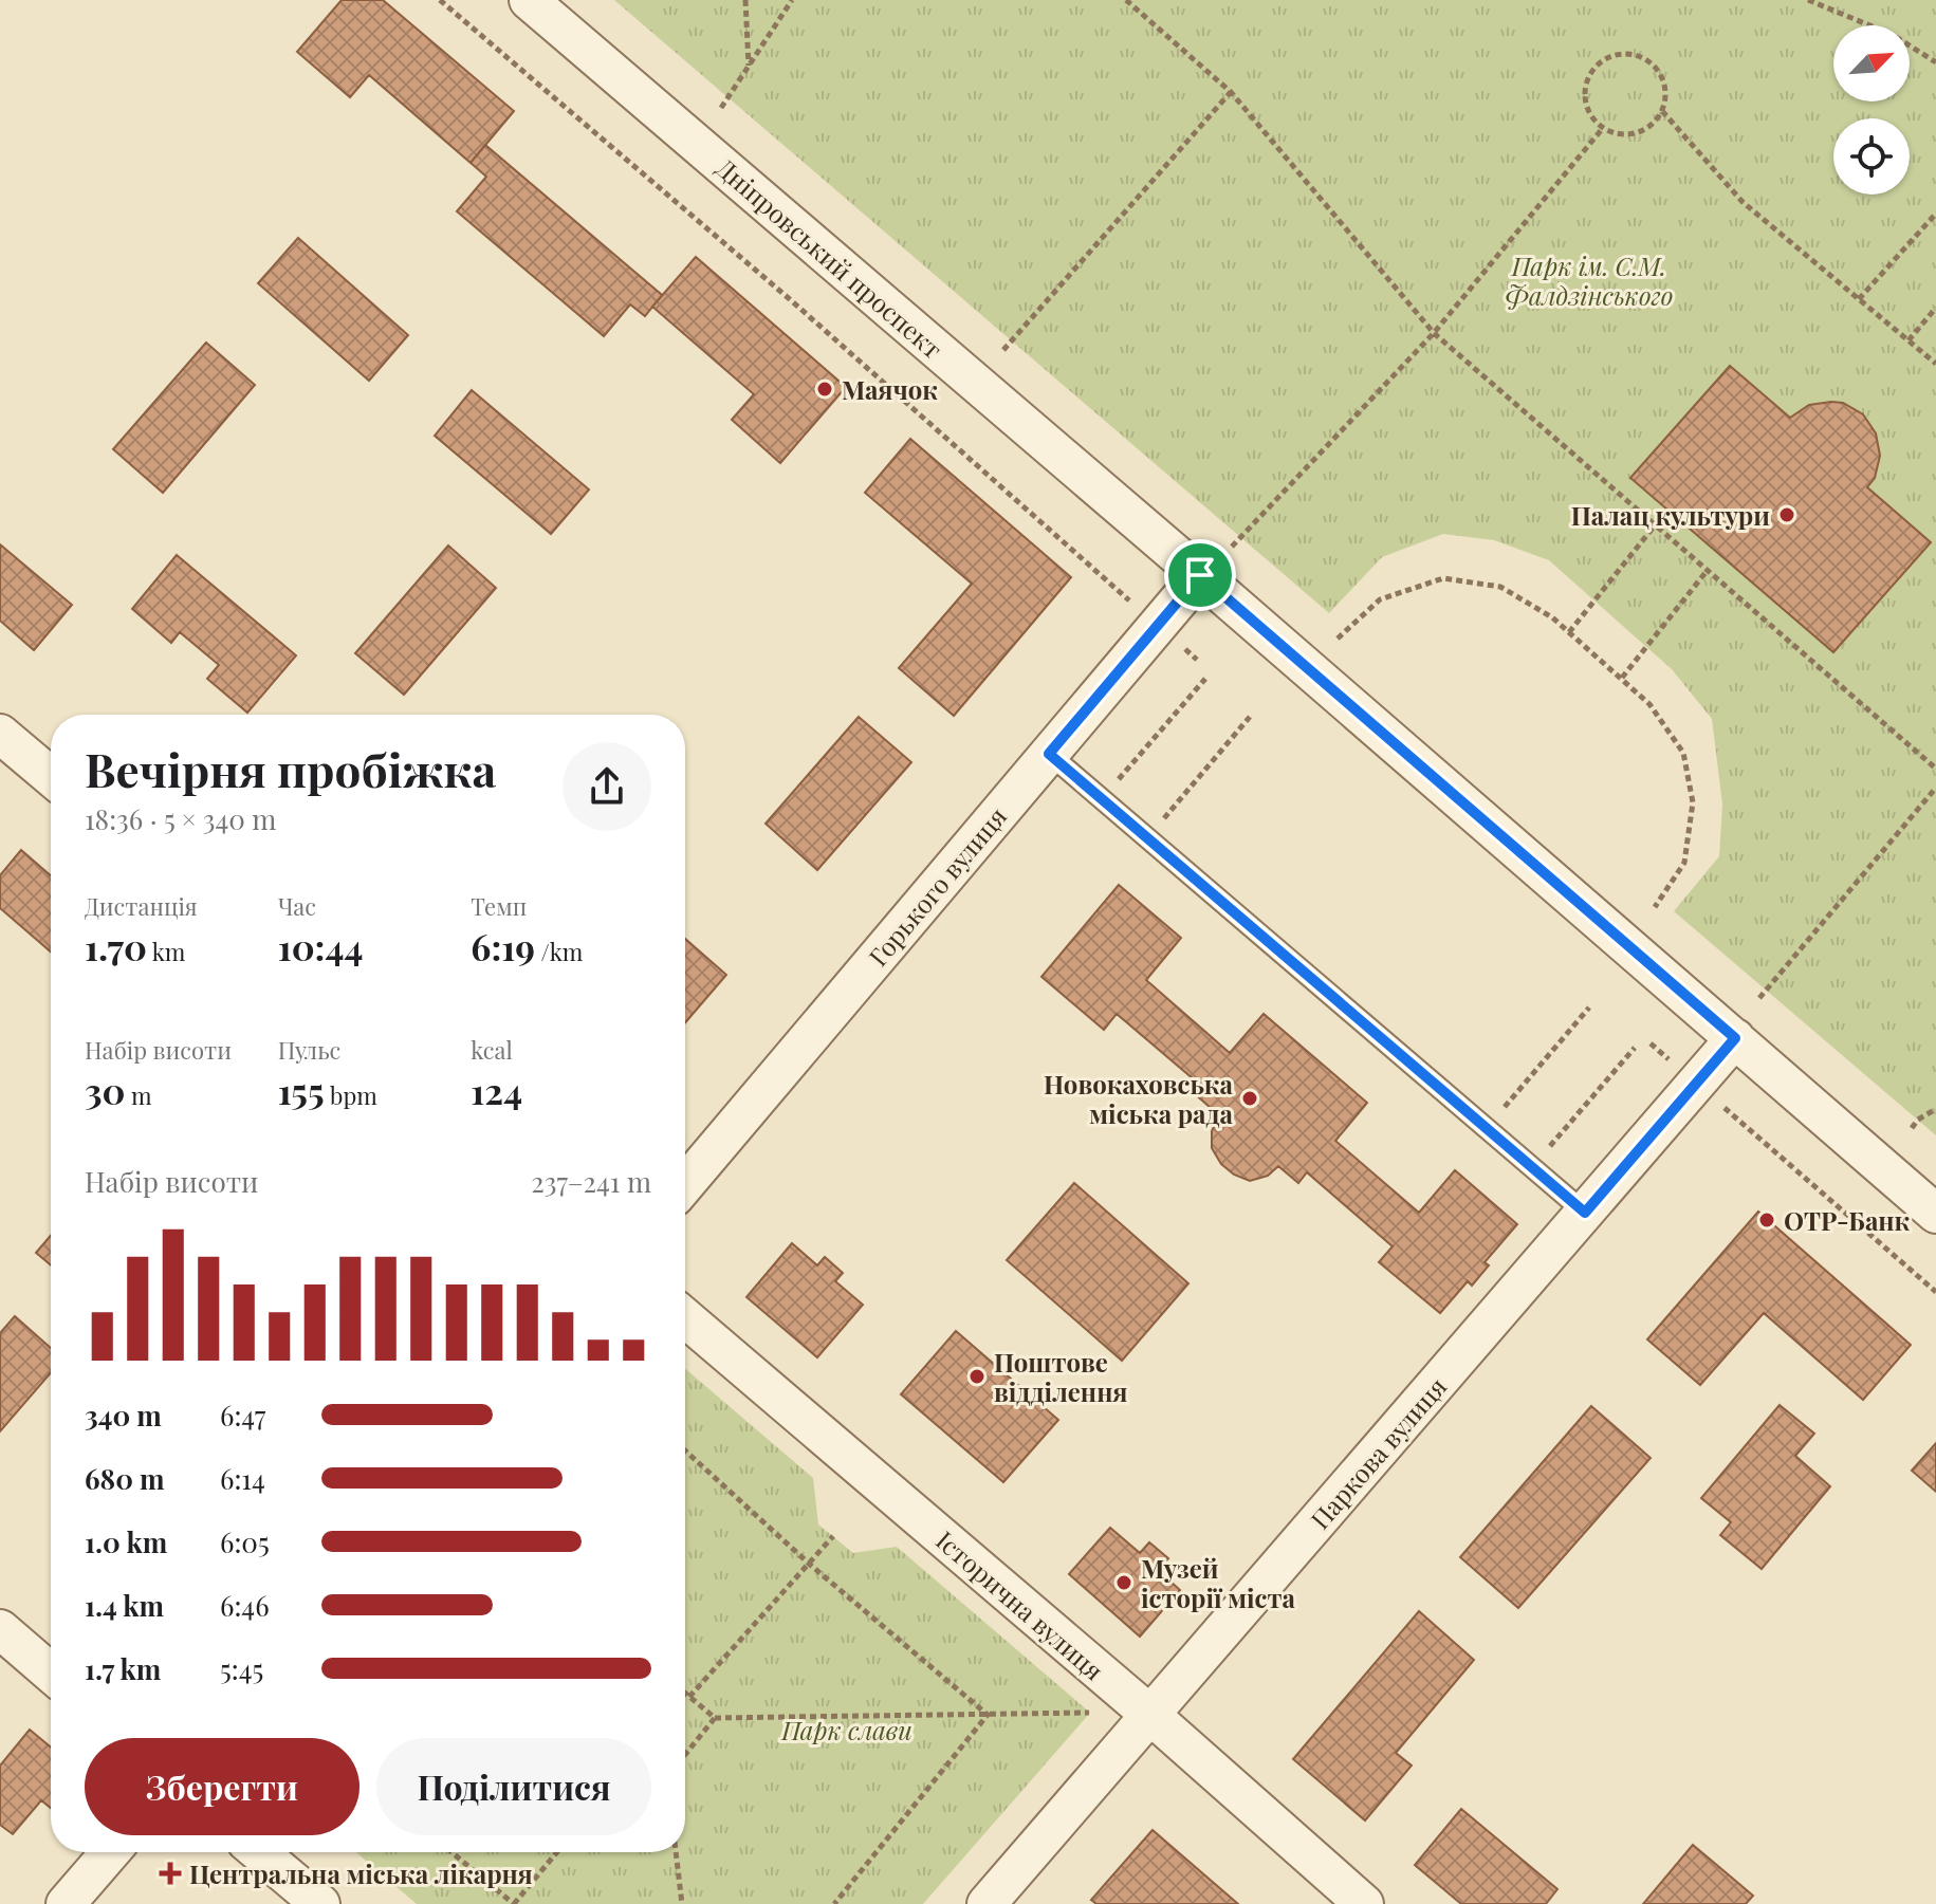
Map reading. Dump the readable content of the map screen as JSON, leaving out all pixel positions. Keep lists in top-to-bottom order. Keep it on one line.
{"streets":{"street":["Дніпровський проспект","Горького вулиця","Паркова вулиця","Історична вулиця"]},"crossings":[["Дніпровський проспект","Горького вулиця"],["Дніпровський проспект","Паркова вулиця"],["Паркова вулиця","Історична вулиця"]],"parks":["Парк ім. С.М. Фалдзінського","Парк слави"],"places":{"other":["Маячок","Палац культури","Новокаховська міська рада","ОТР-Банк","Поштове відділення","Музей історії міста"],"health":["Центральна міська лікарня"]},"north":"top right","page":{"heading":["Вечірня пробіжка","18:36 · 5 × 340 m"],"stats":[["Дистанція","1.70 km"],["Час","10:44"],["Темп","6:19 /km"],["Набір висоти","30 m"],["Пульс","155 bpm"],["kcal","124"]],"chart":["Набір висоти","237–241 m"],"list":[{"name":"340 m","note":"6:47"},{"name":"680 m","note":"6:14"},{"name":"1.0 km","note":"6:05"},{"name":"1.4 km","note":"6:46"},{"name":"1.7 km","note":"5:45"}],"buttons":["Зберегти","Поділитися"]}}
